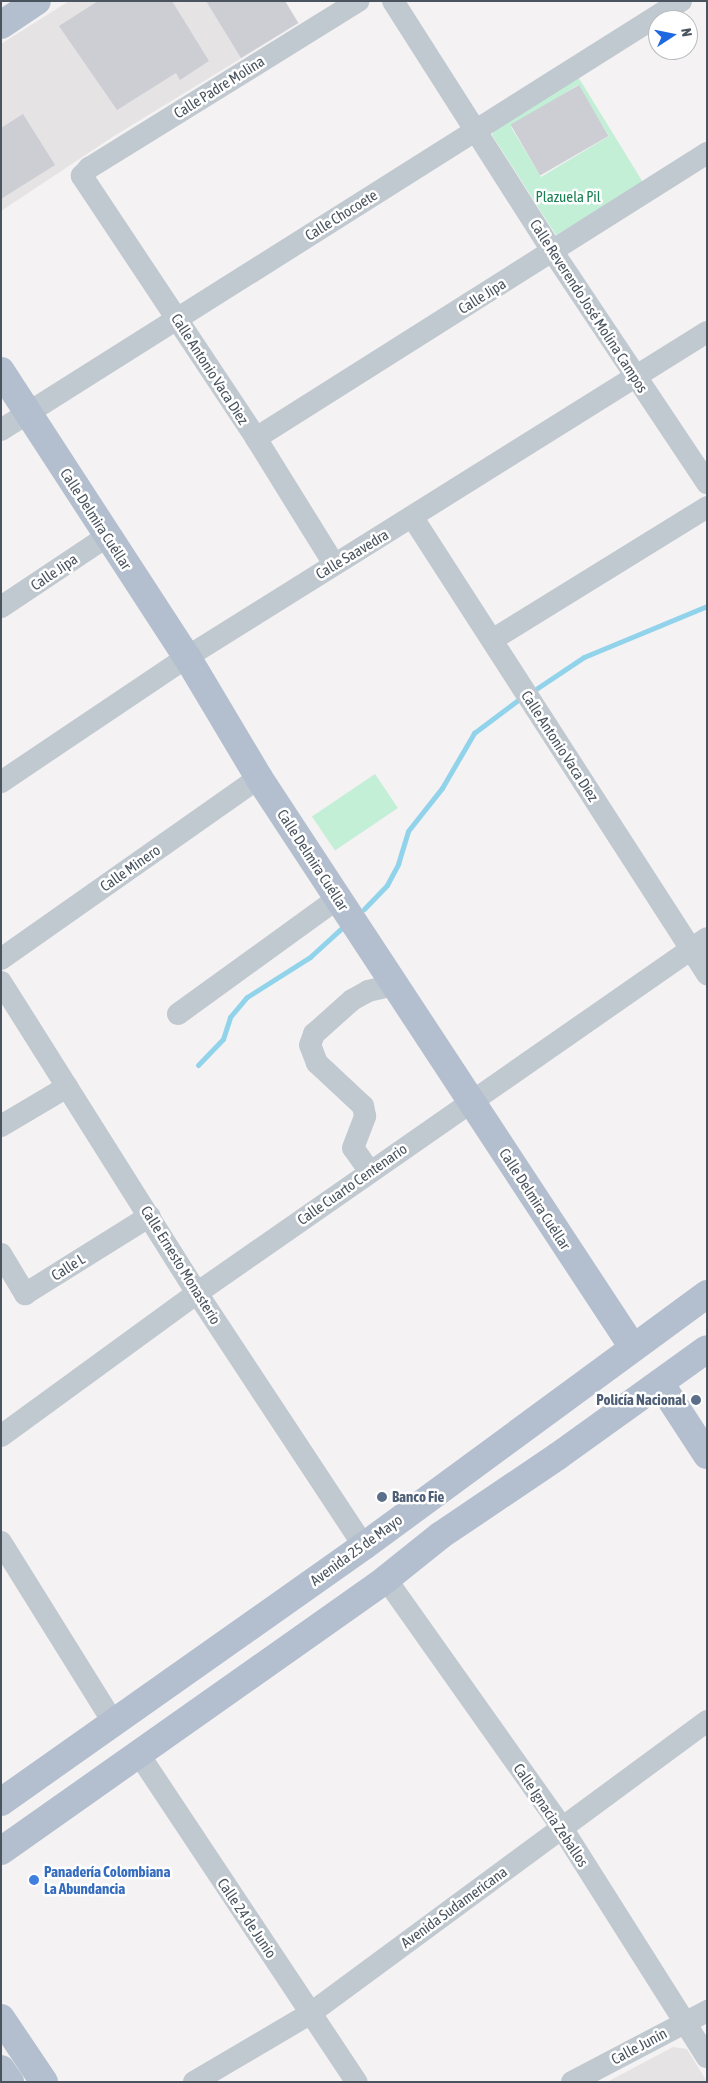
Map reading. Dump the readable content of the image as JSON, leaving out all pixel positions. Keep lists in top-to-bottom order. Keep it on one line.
{"streets":{"main road":["Calle Delmira Cuéllar","Avenida 25 de Mayo"],"street":["Calle Padre Molina","Calle Chocoete","Calle Jipa","Calle Reverendo José Molina Campos","Calle Antonio Vaca Diez","Calle Saavedra","Calle Minero","Calle Cuarto Centenario","Calle Ernesto Monasterio","Calle L","Calle Ignacia Zeballos","Avenida Sudamericana","Calle 24 de Junio","Calle Junín"]},"crossings":[["Calle Padre Molina","Calle Antonio Vaca Diez"],["Calle Chocoete","Calle Reverendo José Molina Campos"],["Calle Chocoete","Calle Antonio Vaca Diez"],["Calle Chocoete","Calle Delmira Cuéllar"],["Calle Jipa","Calle Reverendo José Molina Campos"],["Calle Jipa","Calle Antonio Vaca Diez"],["Calle Jipa","Calle Delmira Cuéllar"],["Calle Reverendo José Molina Campos","Calle Saavedra"],["Calle Antonio Vaca Diez","Calle Saavedra"],["Calle Antonio Vaca Diez","Calle Cuarto Centenario"],["Calle Delmira Cuéllar","Calle Saavedra"],["Calle Delmira Cuéllar","Calle Minero"],["Calle Delmira Cuéllar","Calle Cuarto Centenario"],["Calle Delmira Cuéllar","Avenida 25 de Mayo"],["Calle Cuarto Centenario","Calle Ernesto Monasterio"],["Calle Ernesto Monasterio","Calle L"],["Calle Ernesto Monasterio","Avenida 25 de Mayo"],["Calle Ignacia Zeballos","Avenida Sudamericana"],["Calle Ignacia Zeballos","Calle Junín"],["Avenida Sudamericana","Calle 24 de Junio"]],"parks":["Plazuela Pil"],"places":["Policía Nacional","Banco Fie","Panadería Colombiana La Abundancia"],"north":"right"}
